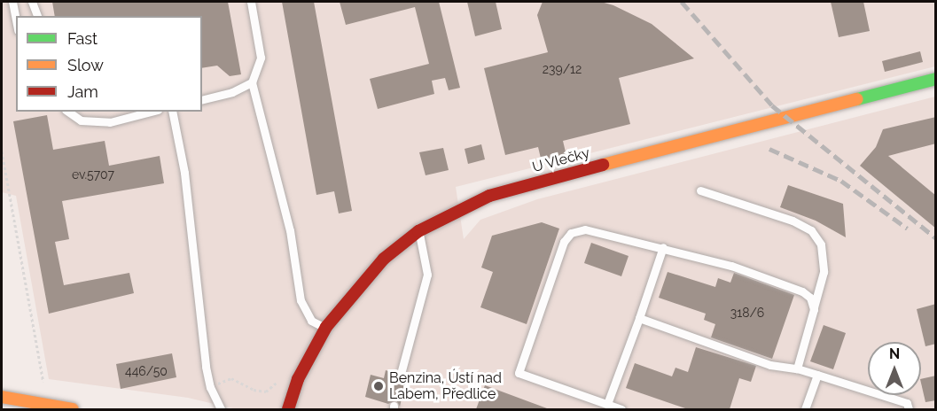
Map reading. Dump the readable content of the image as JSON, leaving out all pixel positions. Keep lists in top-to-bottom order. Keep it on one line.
{"streets":{"street":["U Vlečky"]},"places":["Benzina, Ústí nad Labem, Předlice"],"house_numbers":["239/12","ev.5707","318/6","446/50"],"legend":["Fast","Slow","Jam"],"north":"top"}
